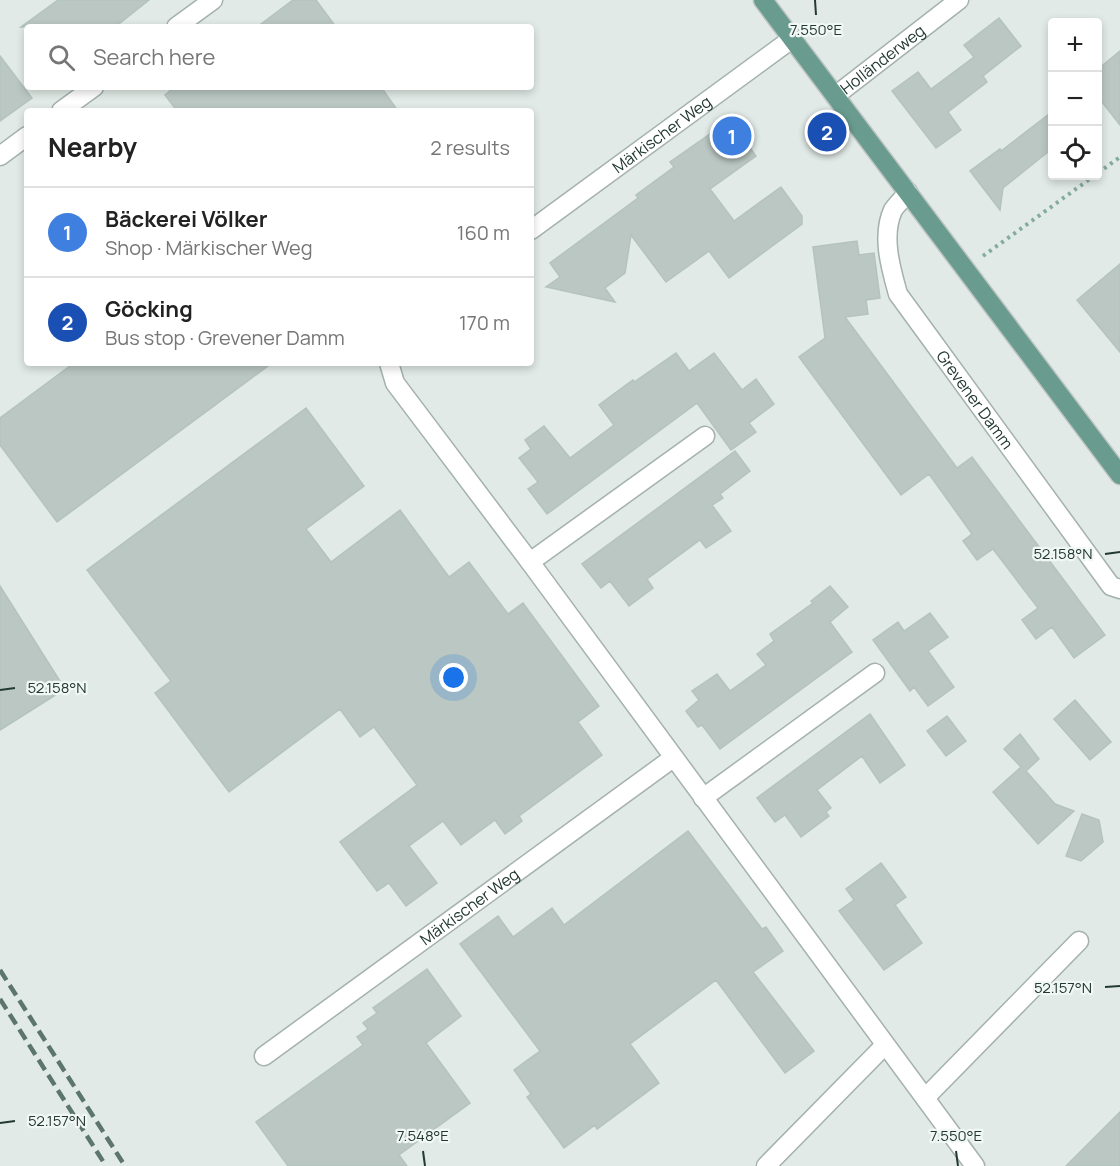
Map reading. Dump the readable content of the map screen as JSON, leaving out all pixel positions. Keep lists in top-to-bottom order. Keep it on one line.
{"streets":{"street":["Holländerweg","Märkischer Weg","Grevener Damm"]},"page":{"map_buttons":["+","−"],"search":"Search here","heading":["Nearby","2 results"],"pins":["2","1"],"list":[{"mark":"1","name":"Bäckerei Völker","note":"Shop · Märkischer Weg","value":"160 m"},{"mark":"2","name":"Göcking","note":"Bus stop · Grevener Damm","value":"170 m"}]},"coordinates":["7.550°E","52.158°N","52.157°N","7.548°E"]}
